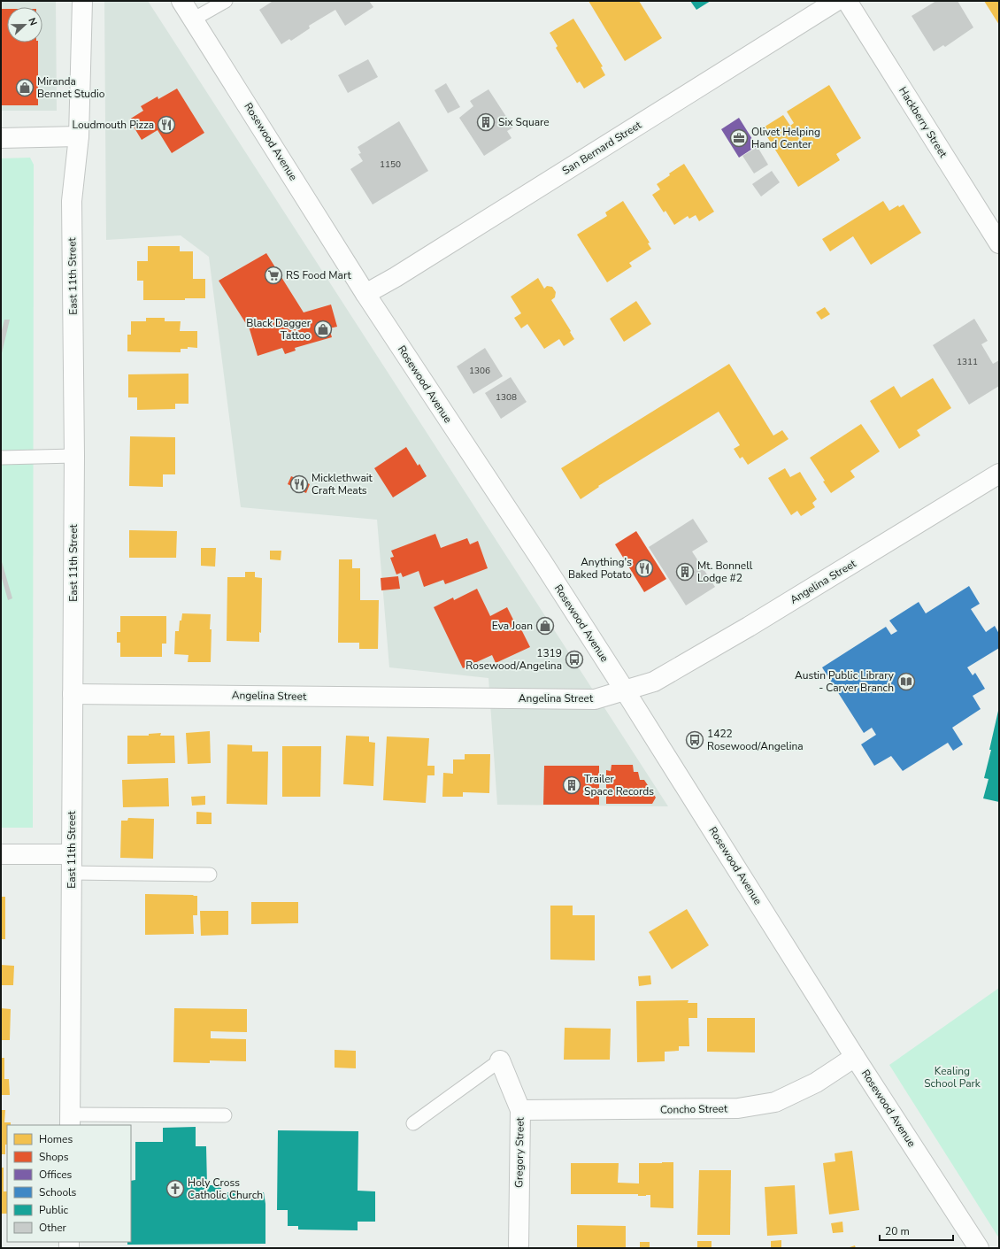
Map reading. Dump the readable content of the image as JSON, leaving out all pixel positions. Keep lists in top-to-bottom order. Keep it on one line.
{"streets":{"street":["Hackberry Street","Rosewood Avenue","San Bernard Street","East 11th Street","Angelina Street","Concho Street","Gregory Street"]},"crossings":[["Rosewood Avenue","San Bernard Street"],["Rosewood Avenue","Angelina Street"],["Rosewood Avenue","Concho Street"],["East 11th Street","Angelina Street"],["Concho Street","Gregory Street"]],"parks":["Kealing School Park"],"places":{"shop":["Miranda Bennet Studio","Black Dagger Tattoo","Eva Joan"],"building":["Six Square","Mt. Bonnell Lodge #2","Trailer Space Records"],"restaurant":["Loudmouth Pizza","Micklethwait Craft Meats","Anything's Baked Potato"],"office":["Olivet Helping Hand Center"],"supermarket":["RS Food Mart"],"bus stop":["1319 Rosewood/Angelina","1422 Rosewood/Angelina"],"library":["Austin Public Library - Carver Branch"],"church":["Holy Cross Catholic Church"]},"house_numbers":["1150","1311","1306","1308"],"legend":["Homes","Shops","Offices","Schools","Public","Other"],"scale_bar":"20 m","north":"right"}
